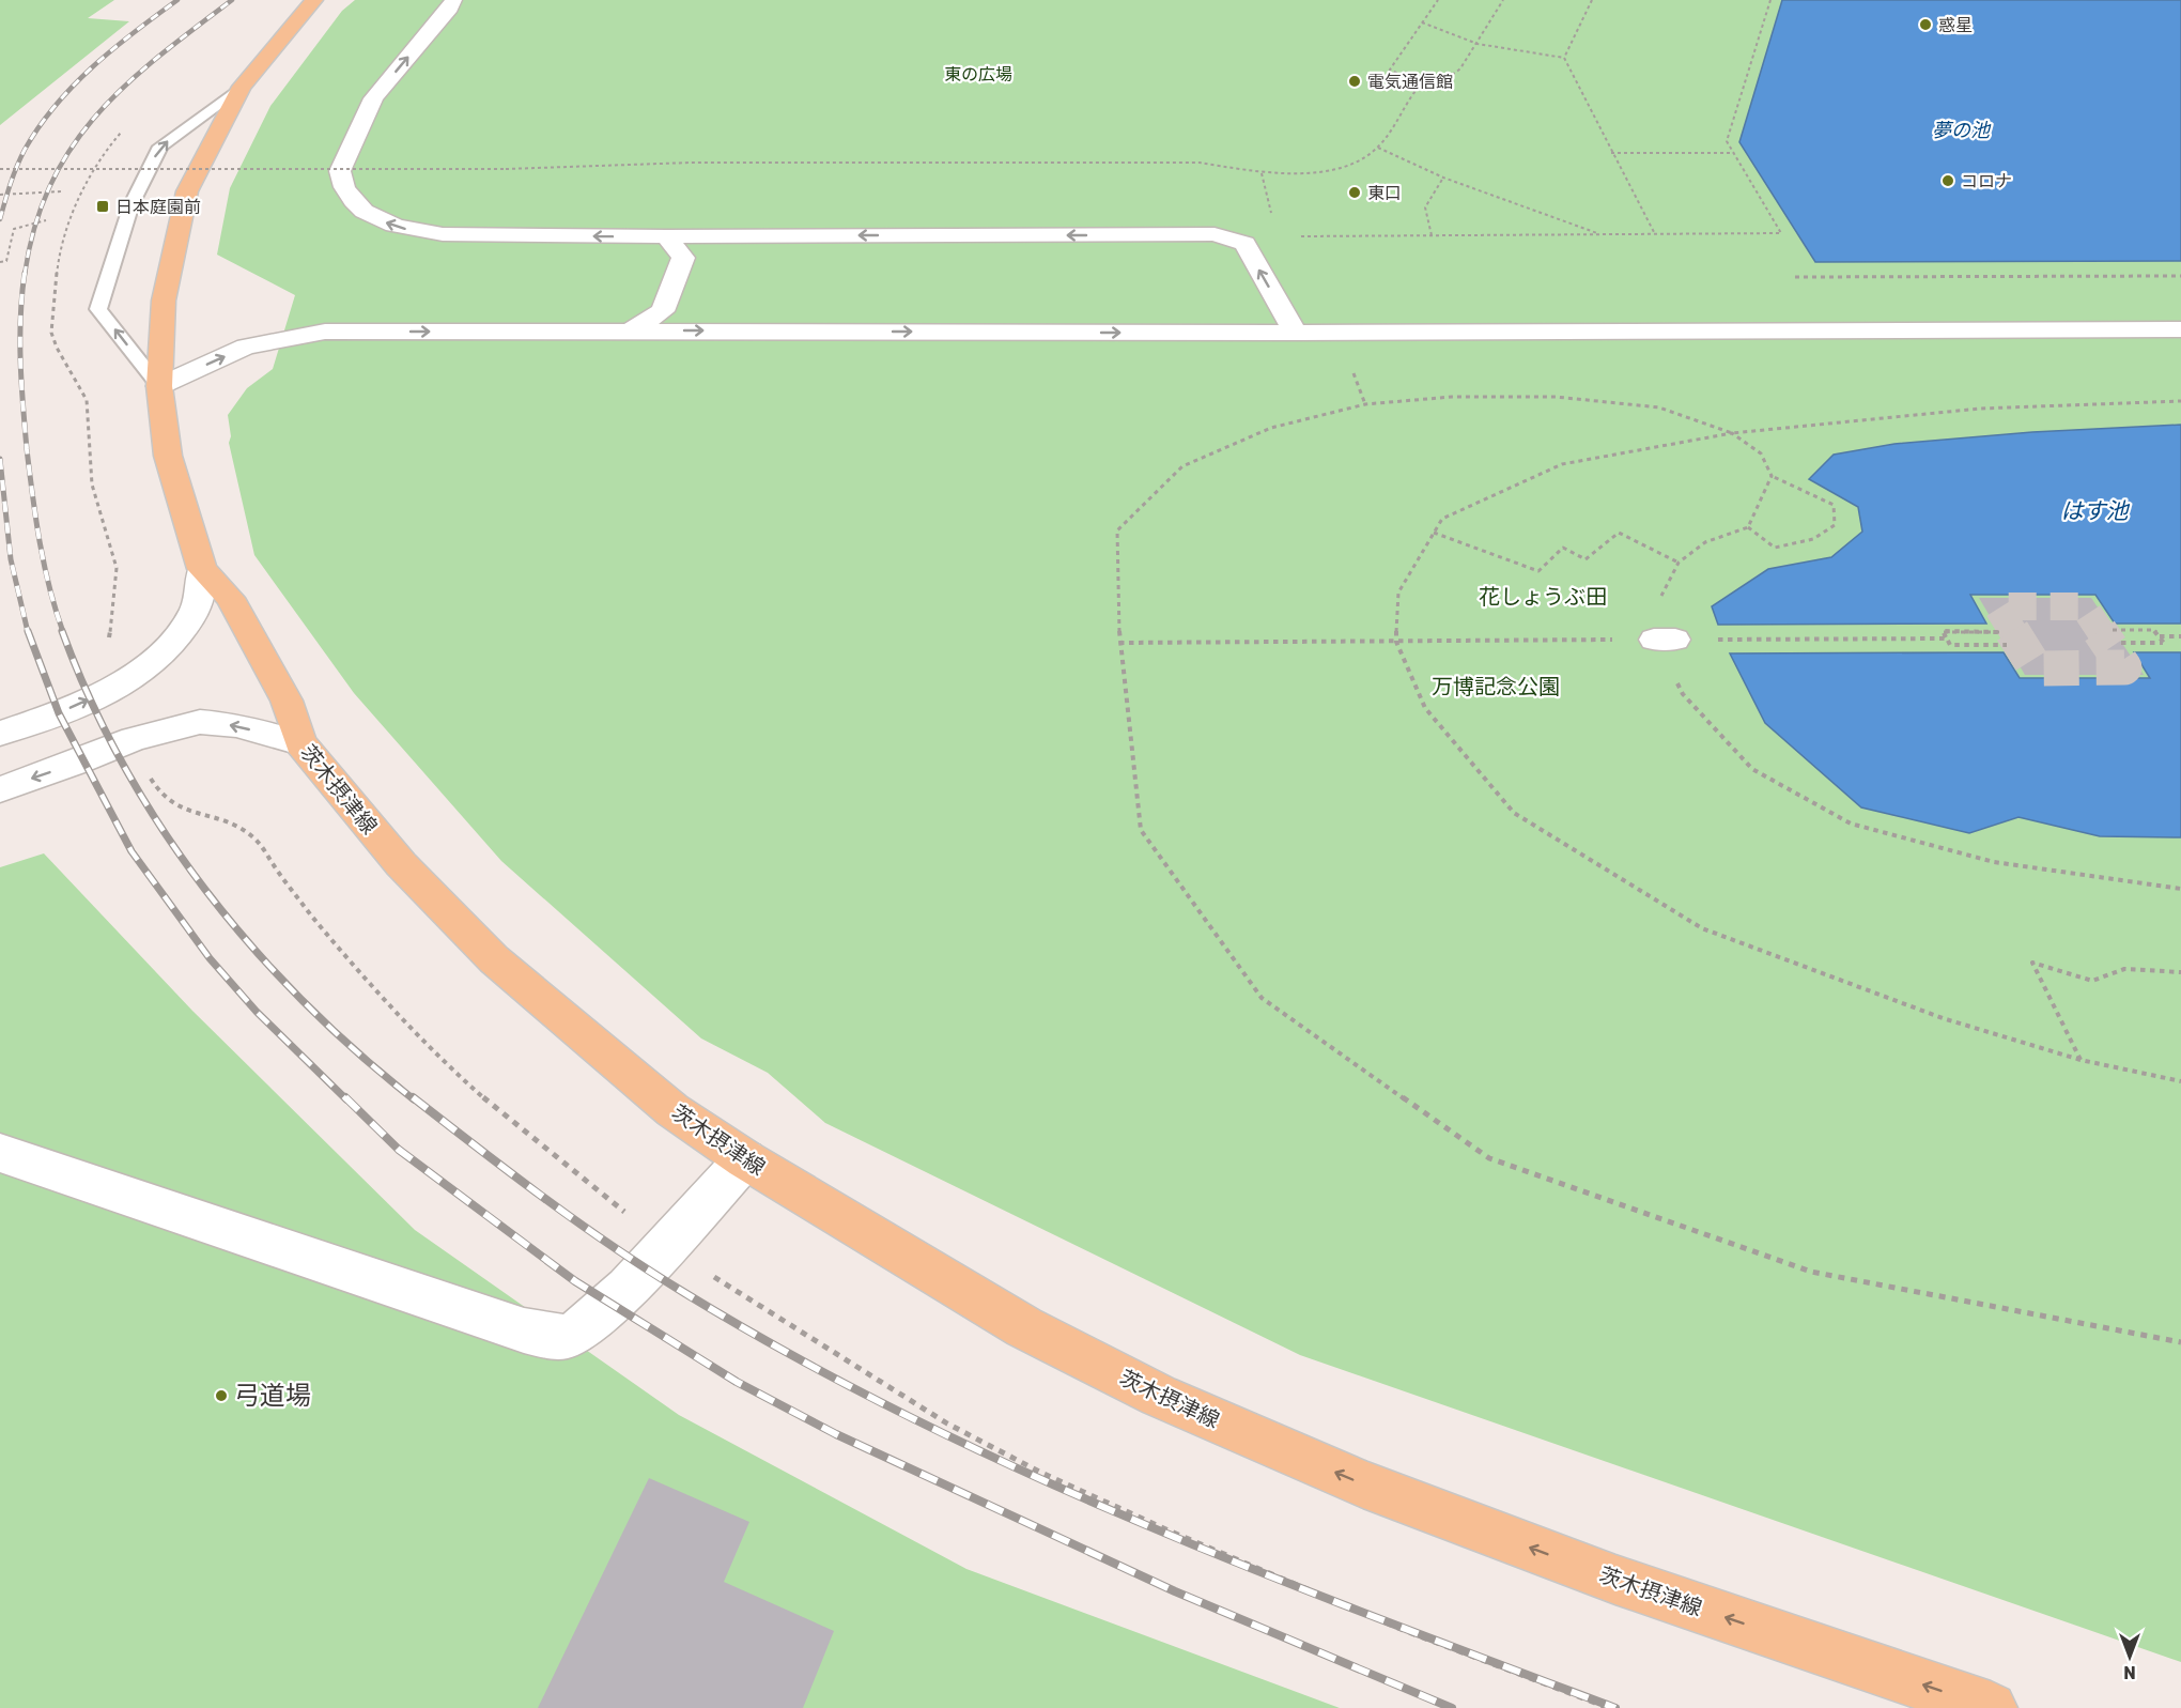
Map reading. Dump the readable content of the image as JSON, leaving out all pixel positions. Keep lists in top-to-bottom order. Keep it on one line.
{"streets":{"main road":["茨木摂津線"]},"one_way":["茨木摂津線"],"water":["夢の池","はす池"],"parks":["東の広場","花しょうぶ田","万博記念公園"],"places":{"other":["惑星","電気通信館","コロナ","東口","弓道場"],"transit":["日本庭園前"]},"north":"bottom"}
